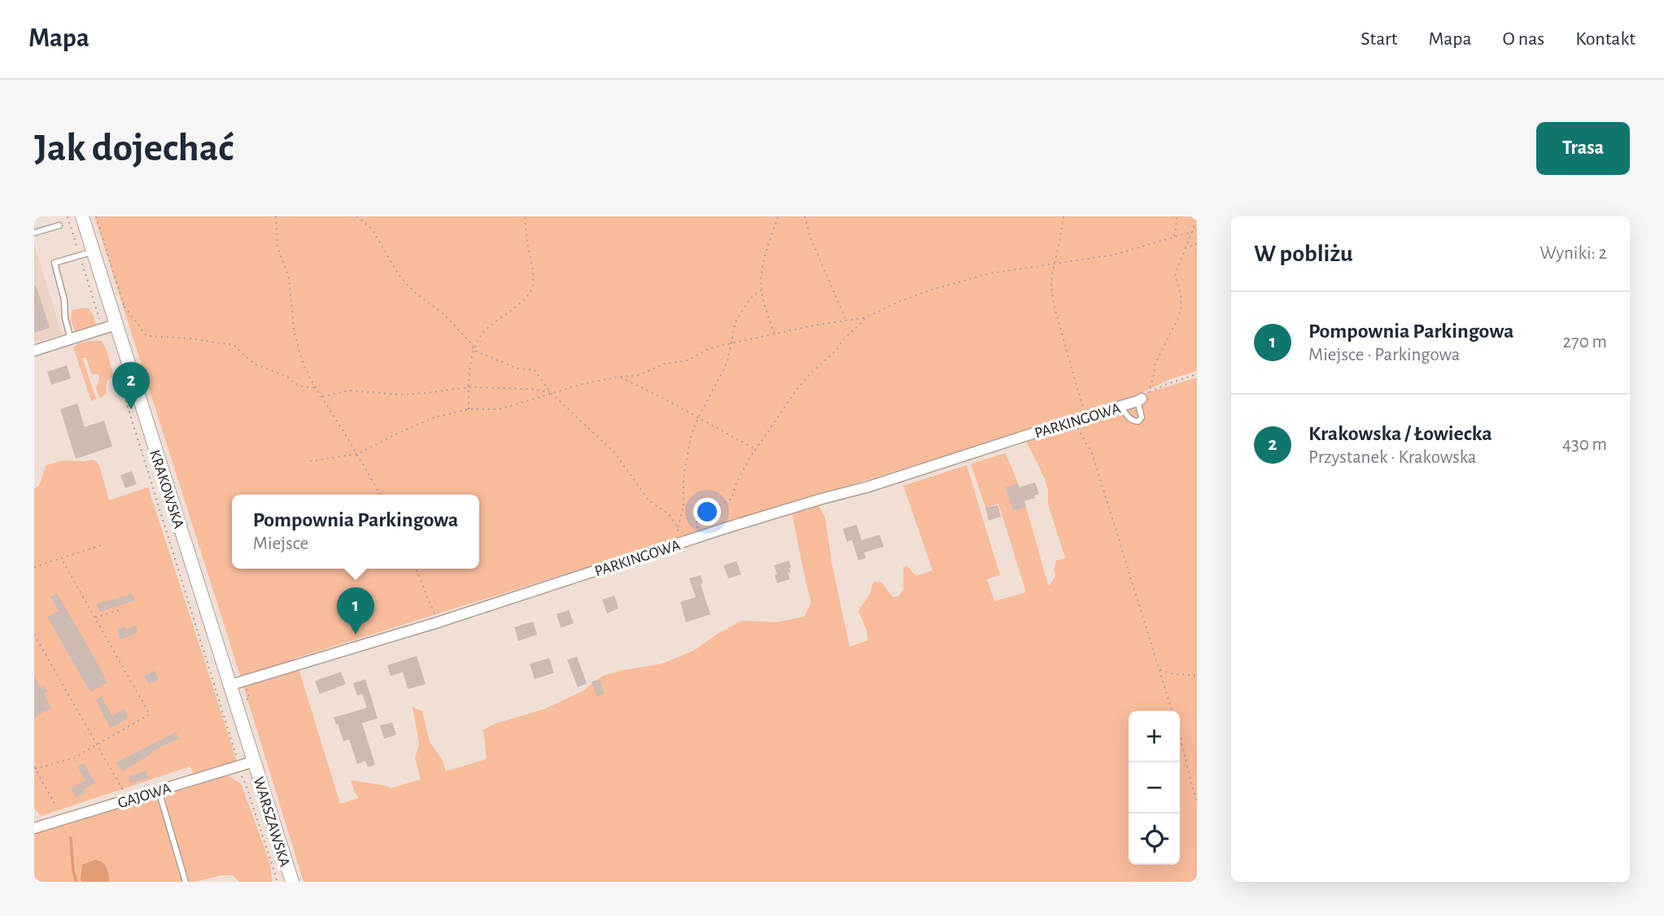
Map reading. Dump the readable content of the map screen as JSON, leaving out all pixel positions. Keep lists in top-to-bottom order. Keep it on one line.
{"streets":{"street":["PARKINGOWA","KRAKOWSKA","GAJOWA","WARSZAWSKA"]},"crossings":[["PARKINGOWA","KRAKOWSKA"],["KRAKOWSKA","GAJOWA"],["KRAKOWSKA","WARSZAWSKA"],["GAJOWA","WARSZAWSKA"]],"page":{"header":"Mapa","nav":["Start","Mapa","O nas","Kontakt"],"buttons":"Trasa","title":"Jak dojechać","heading":["W pobliżu","Wyniki: 2"],"list":[{"mark":"1","name":"Pompownia Parkingowa","note":"Miejsce · Parkingowa","value":"270 m"},{"mark":"2","name":"Krakowska / Łowiecka","note":"Przystanek · Krakowska","value":"430 m"}],"pins":["2","1"],"popup":["Pompownia Parkingowa","Miejsce"],"map_buttons":["+","−"]}}
